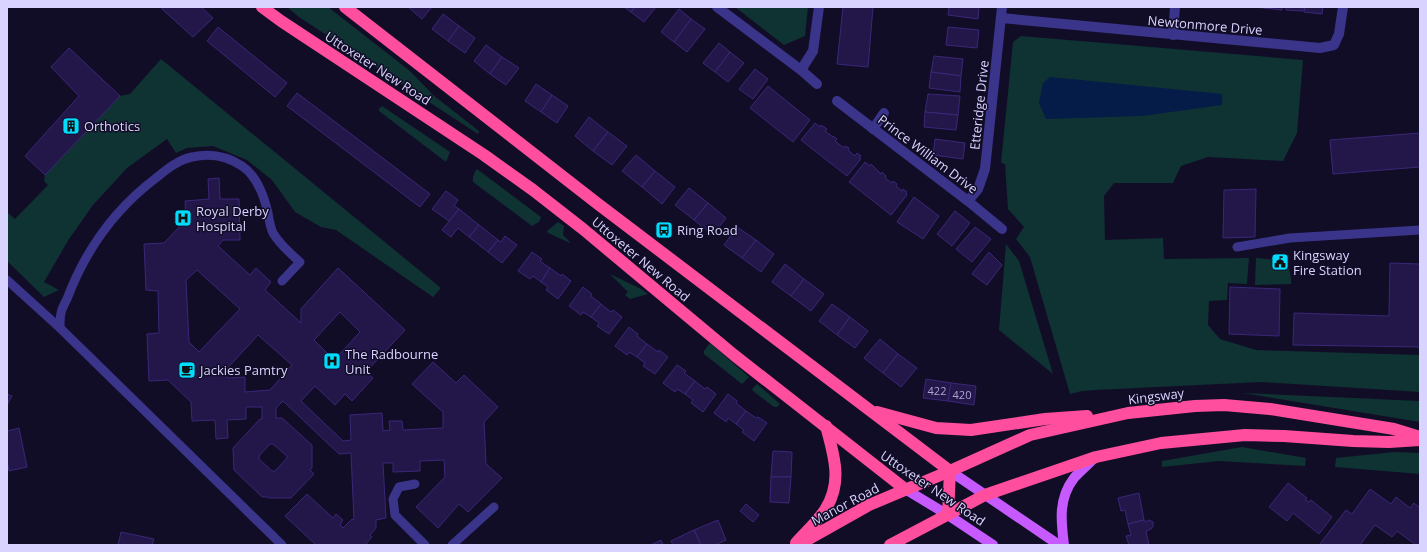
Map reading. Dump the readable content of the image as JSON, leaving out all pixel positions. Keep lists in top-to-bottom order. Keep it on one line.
{"streets":{"highway":["Uttoxeter New Road","Kingsway","Manor Road"],"street":["Newtonmore Drive","Etteridge Drive","Prince William Drive"]},"crossings":[["Newtonmore Drive","Etteridge Drive"],["Uttoxeter New Road","Kingsway"],["Uttoxeter New Road","Manor Road"],["Etteridge Drive","Prince William Drive"],["Kingsway","Manor Road"]],"places":{"building":["Orthotics"],"hospital":["Royal Derby Hospital","The Radbourne Unit"],"bus stop":["Ring Road"],"public building":["Kingsway Fire Station"],"cafe":["Jackies Pamtry"]},"house_numbers":["422","420"]}
